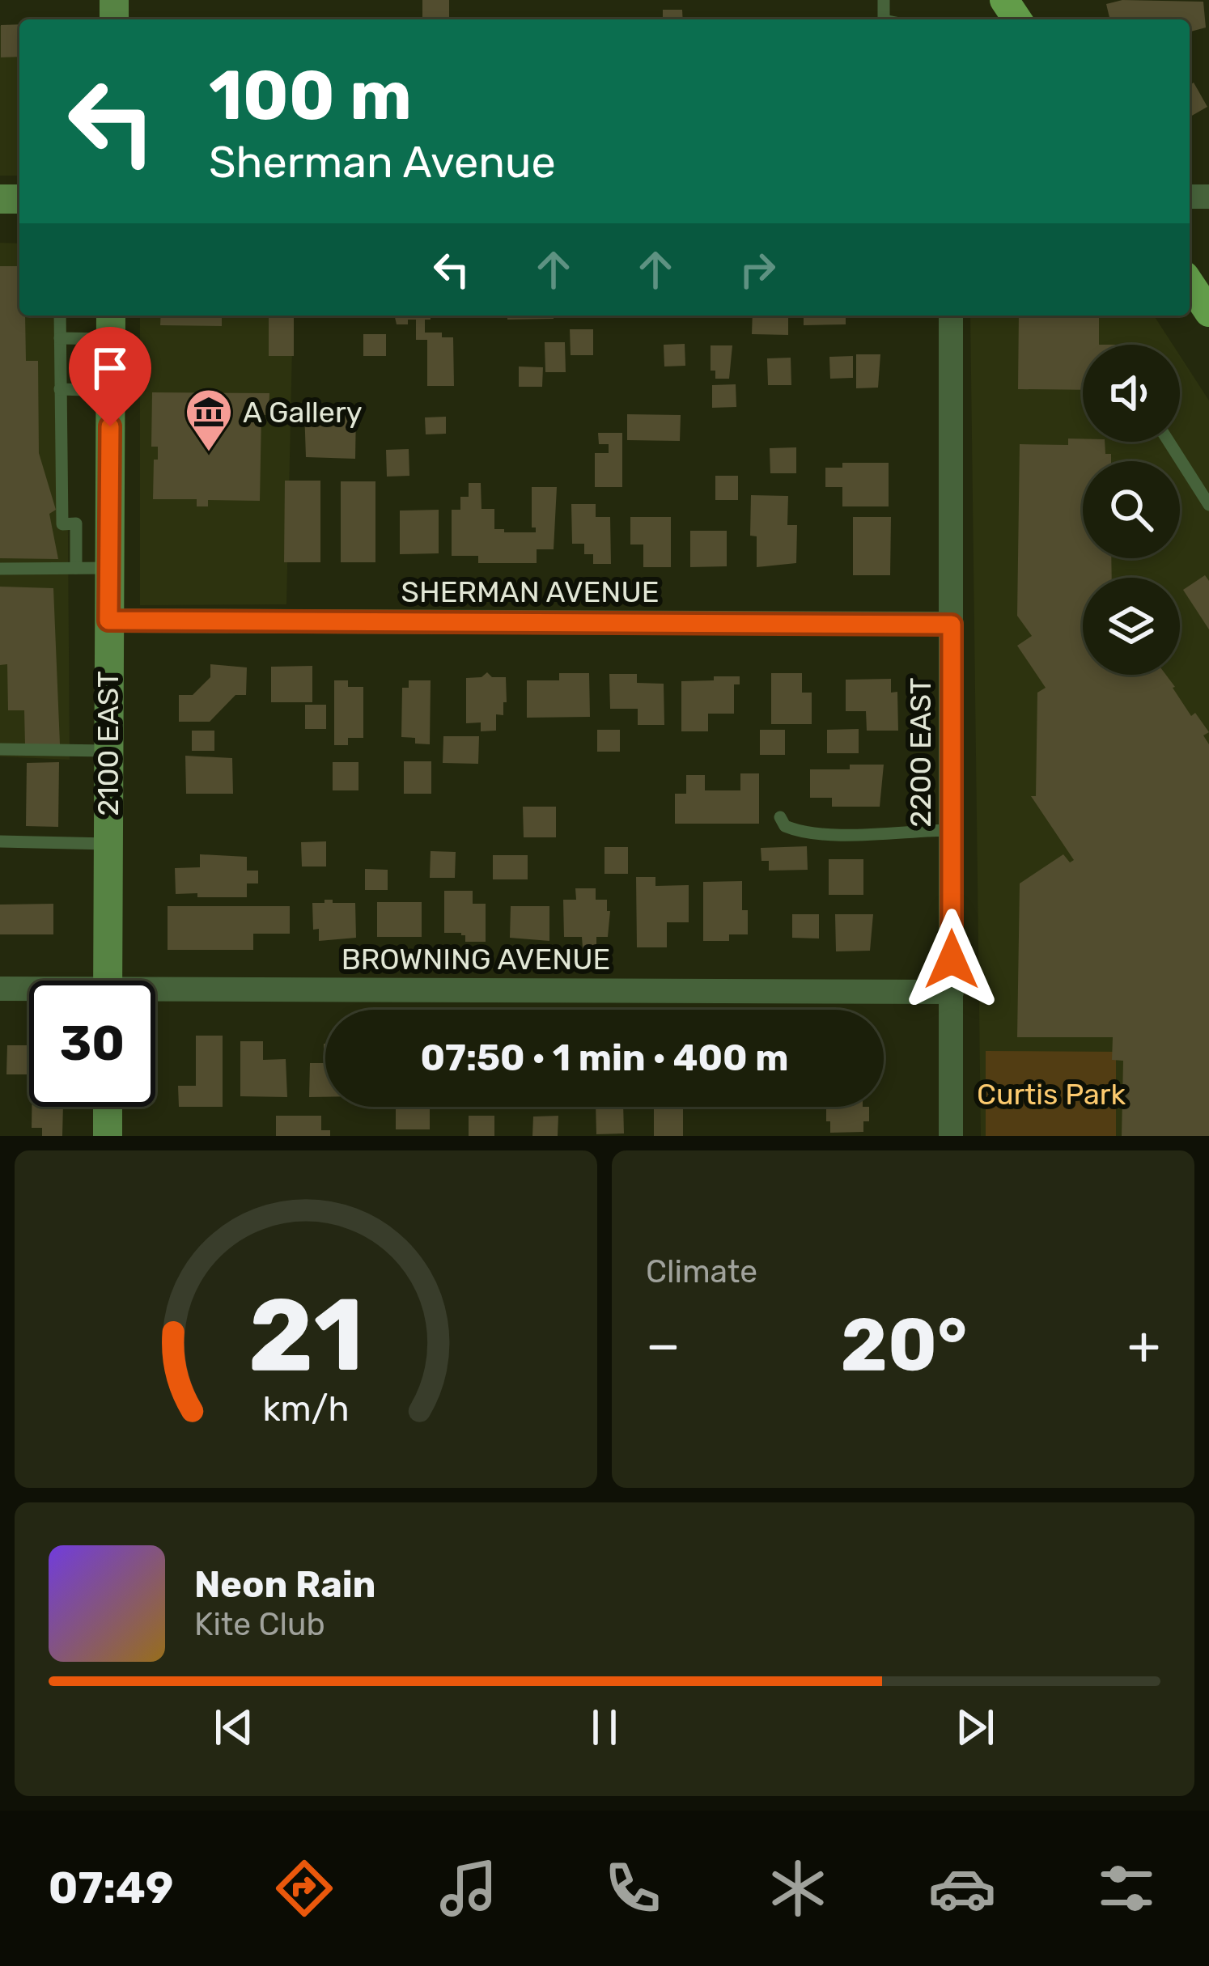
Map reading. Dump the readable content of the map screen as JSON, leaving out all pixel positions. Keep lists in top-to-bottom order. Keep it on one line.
{"streets":{"street":["SHERMAN AVENUE","2100 EAST","2200 EAST","BROWNING AVENUE"]},"crossings":[["SHERMAN AVENUE","2100 EAST"],["SHERMAN AVENUE","2200 EAST"],["2200 EAST","BROWNING AVENUE"]],"parks":["Curtis Park"],"places":{"museum":["A Gallery"]},"page":{"turn":["100 m","Sherman Avenue"],"limit":"30","trip":"07:50 · 1 min · 400 m","tile":"Climate","heat":["−","20°","+"],"song":["Neon Rain","Kite Club"],"tabs":"07:49","gauge":["21","km/h"]}}
